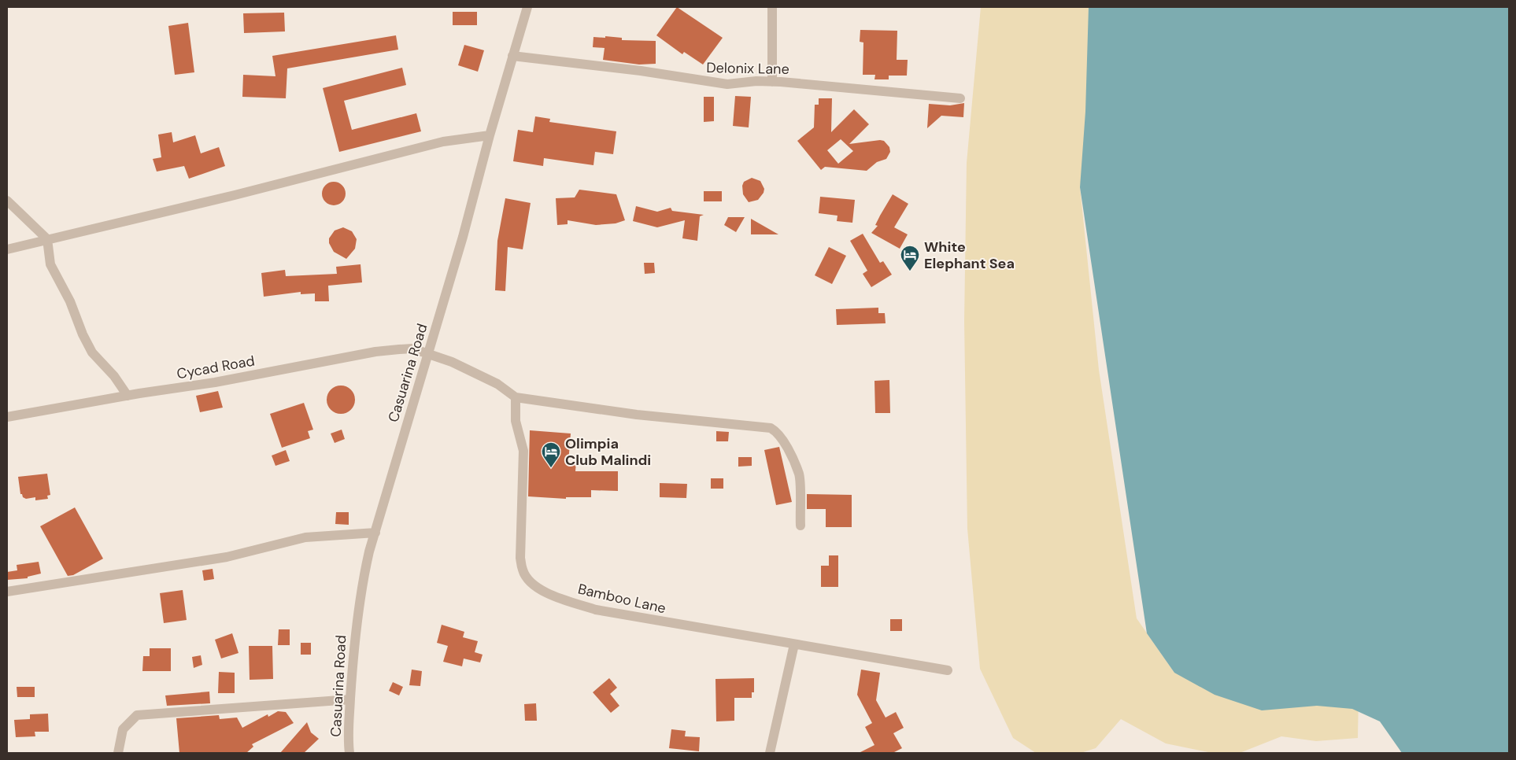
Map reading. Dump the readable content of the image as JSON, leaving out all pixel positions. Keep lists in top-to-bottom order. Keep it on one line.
{"streets":{"street":["Delonix Lane","Cycad Road","Casuarina Road","Bamboo Lane"]},"crossings":[["Delonix Lane","Casuarina Road"],["Cycad Road","Casuarina Road"]],"places":{"hotel":["White Elephant Sea","Olimpia Club Malindi"]}}
